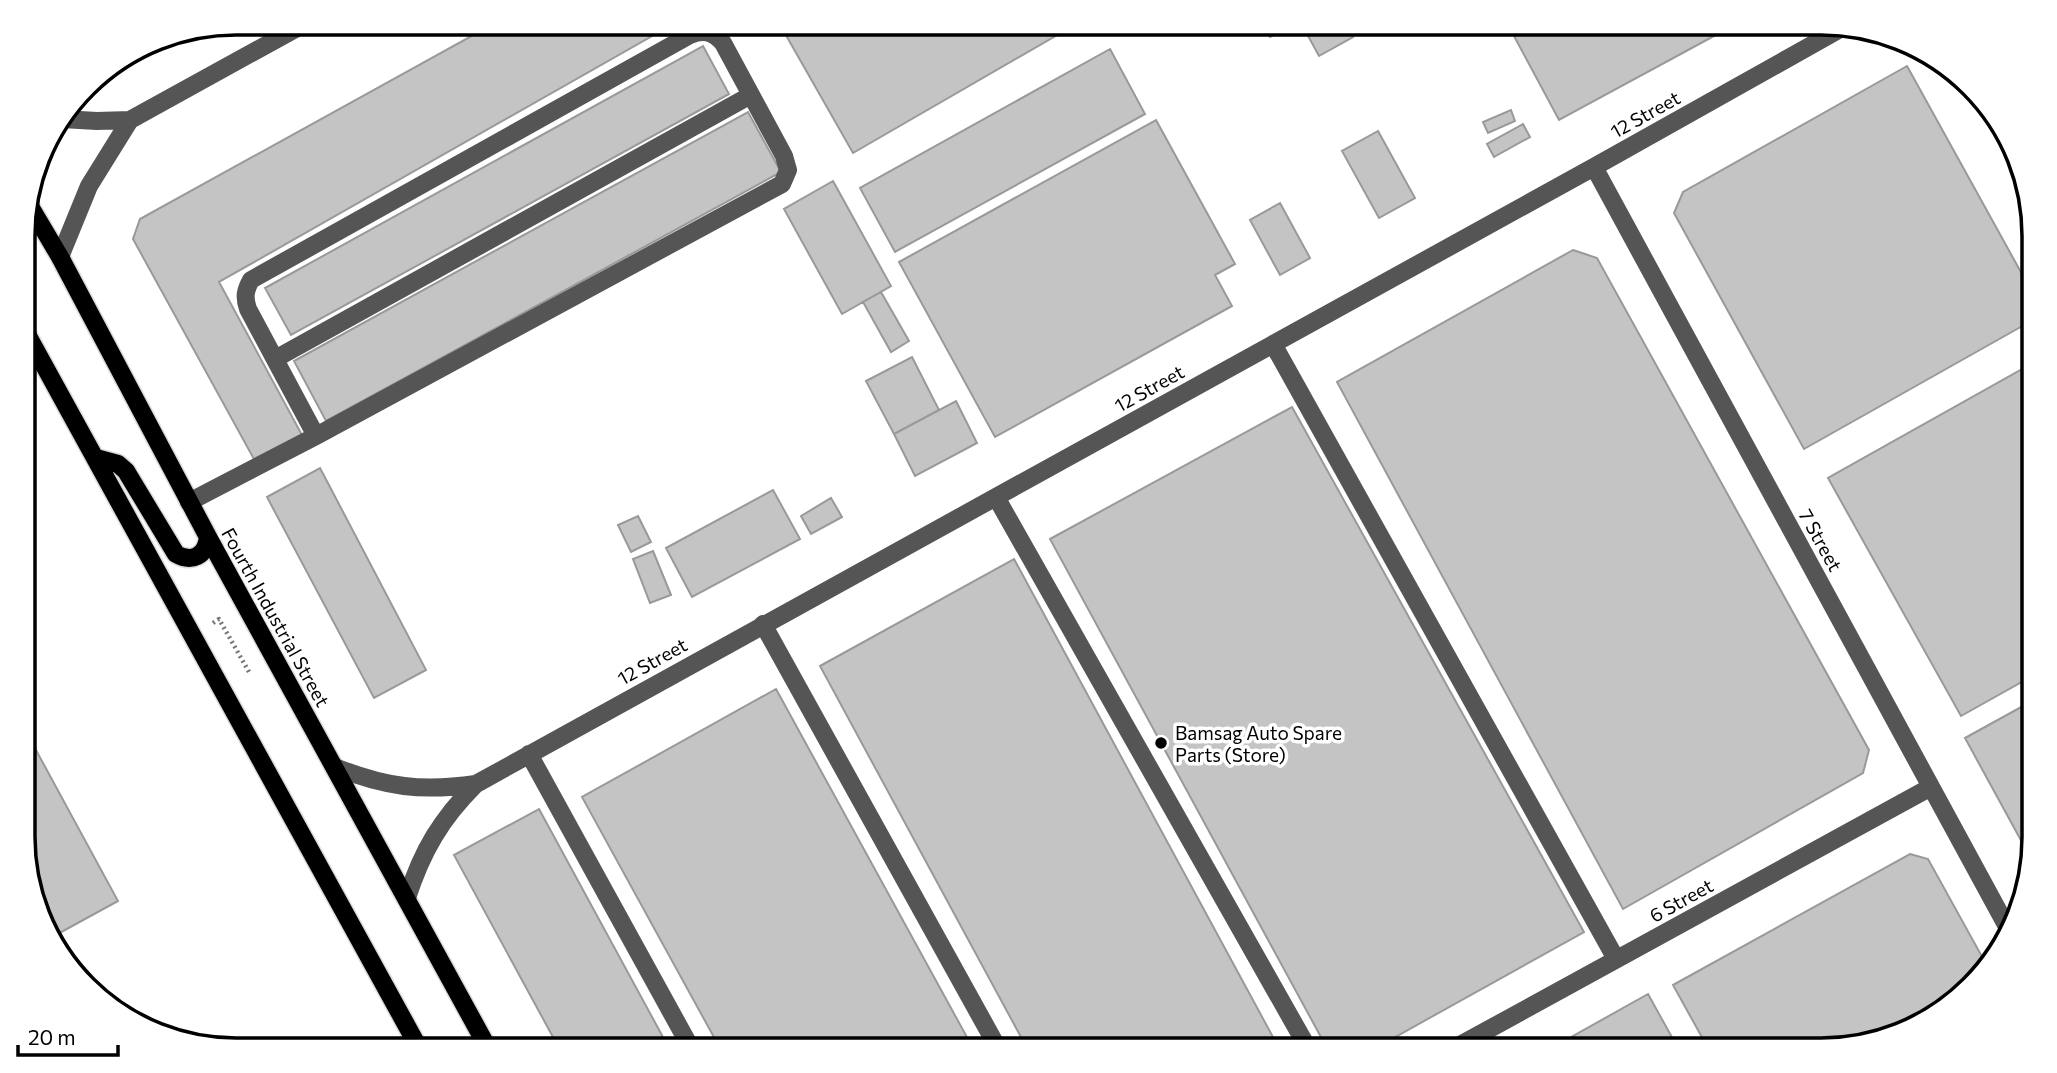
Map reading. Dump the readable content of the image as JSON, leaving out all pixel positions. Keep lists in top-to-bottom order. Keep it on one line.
{"streets":{"main road":["Fourth Industrial Street"],"street":["12 Street","7 Street","6 Street"]},"crossings":[["12 Street","7 Street"],["12 Street","Fourth Industrial Street"],["7 Street","6 Street"]],"places":["Bamsag Auto Spare Parts (Store)"],"scale_bar":"20 m"}
